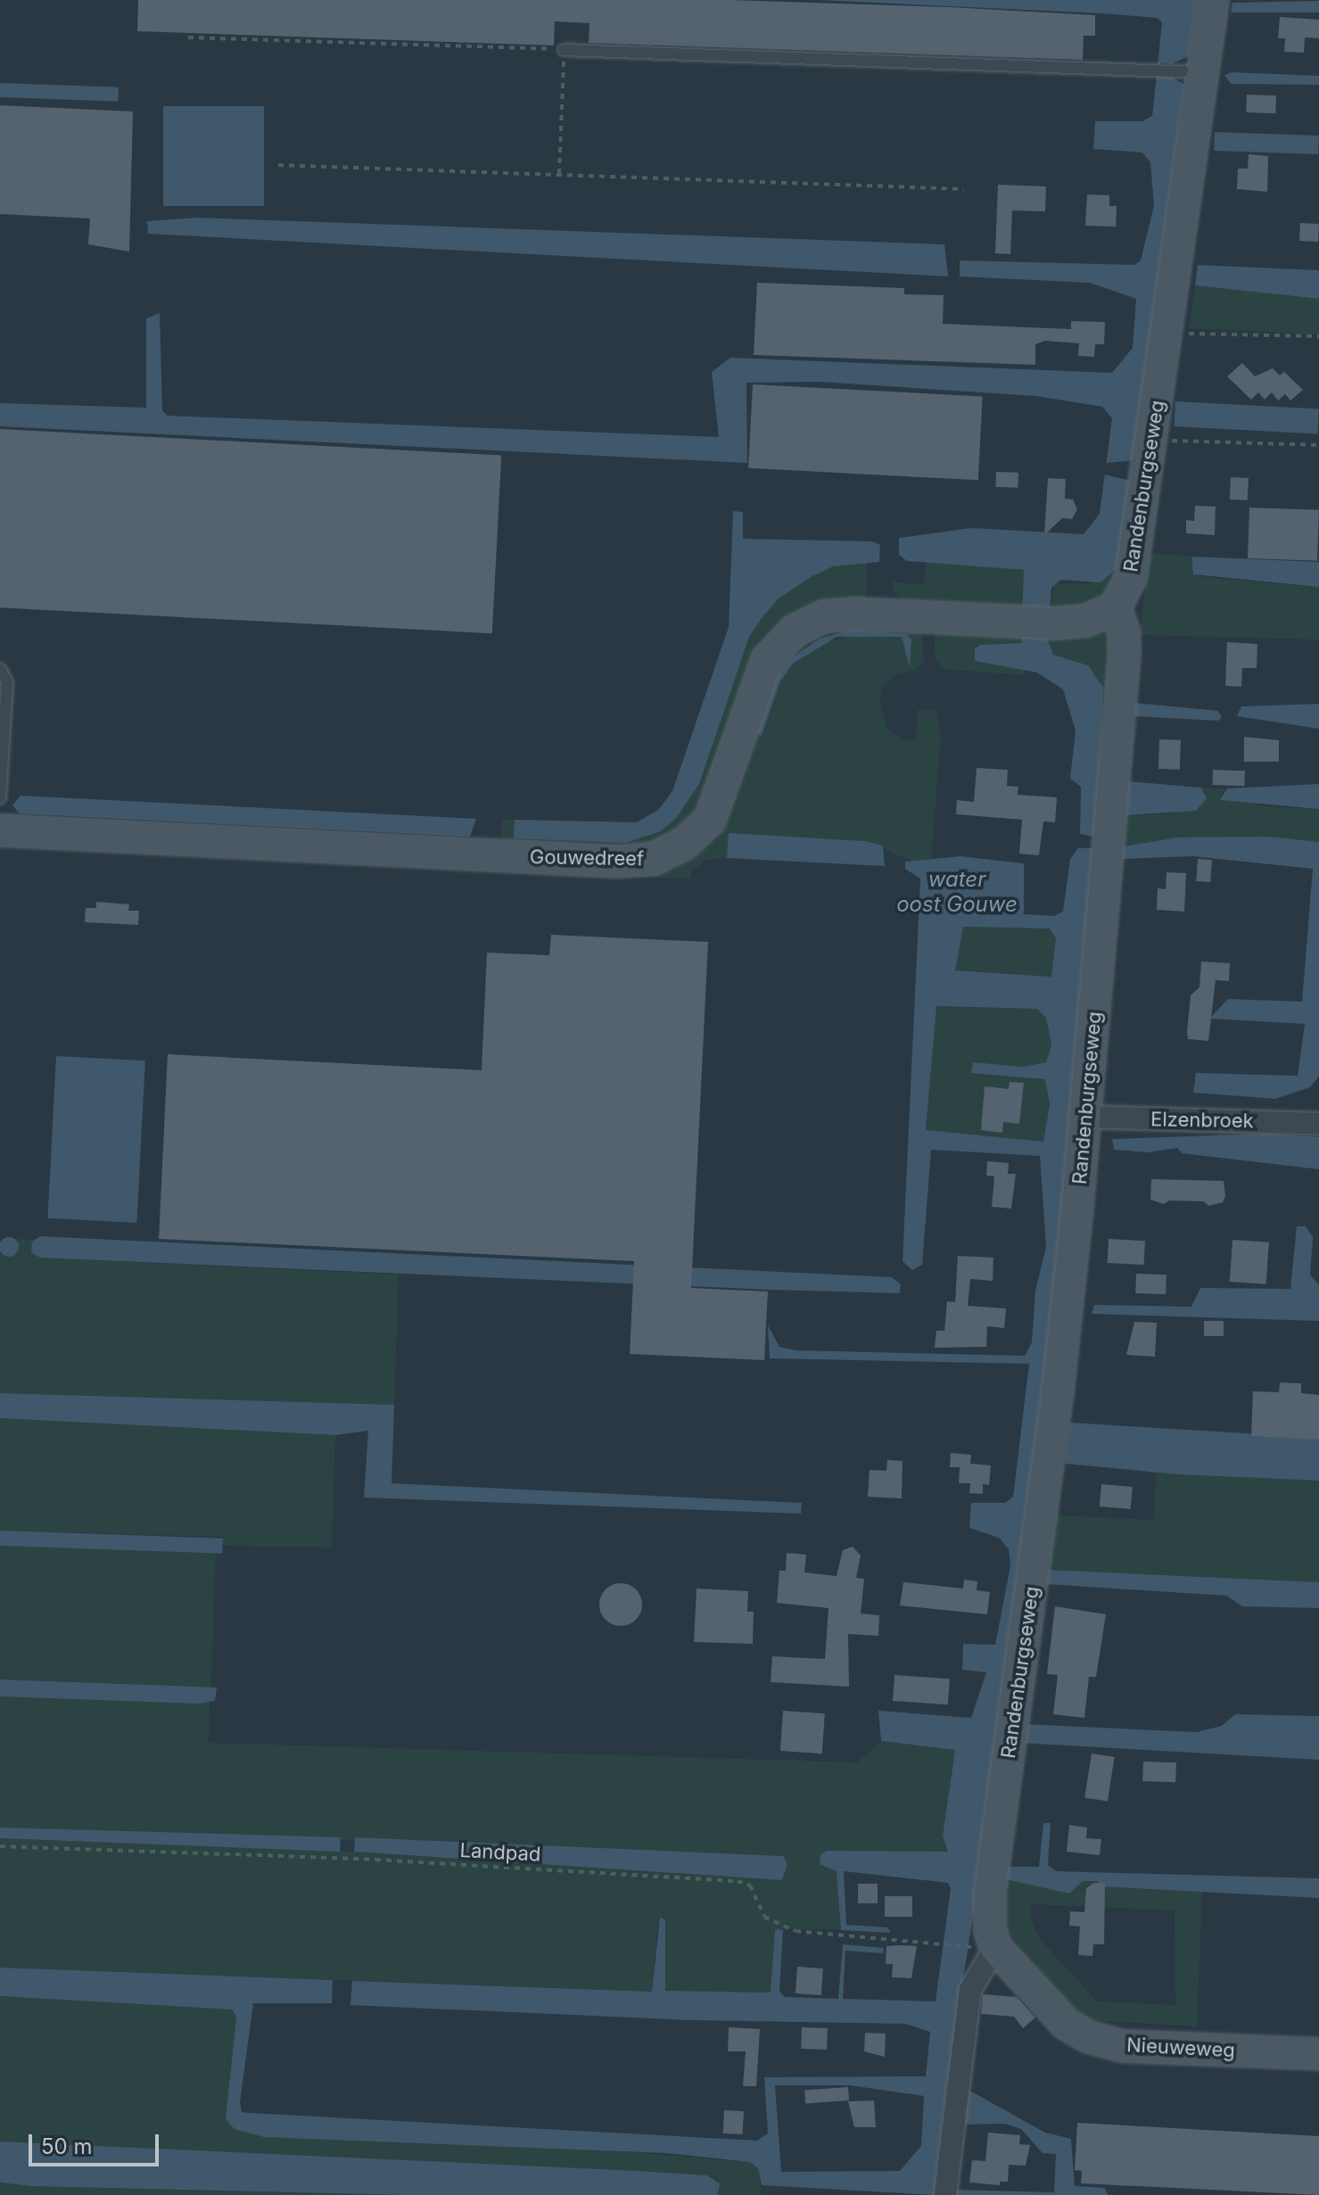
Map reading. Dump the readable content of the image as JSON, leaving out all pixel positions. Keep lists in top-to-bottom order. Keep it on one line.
{"streets":{"street":["Randenburgseweg","Gouwedreef","Elzenbroek","Nieuweweg"],"path":["Landpad"]},"crossings":[["Randenburgseweg","Gouwedreef"],["Randenburgseweg","Elzenbroek"],["Randenburgseweg","Landpad"],["Randenburgseweg","Nieuweweg"],["Landpad","Nieuweweg"]],"water":["water oost Gouwe"],"scale_bar":"50 m"}
